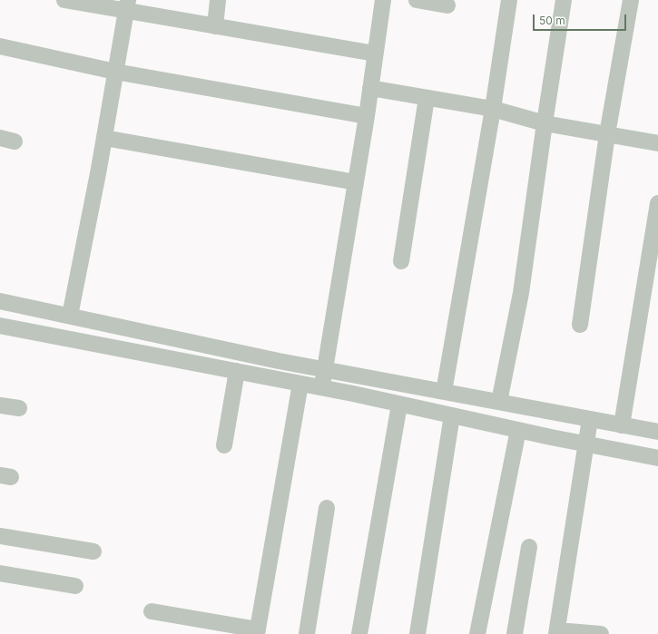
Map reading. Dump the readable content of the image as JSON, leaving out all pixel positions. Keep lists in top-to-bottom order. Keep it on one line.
{"scale_bar":"50 m"}
